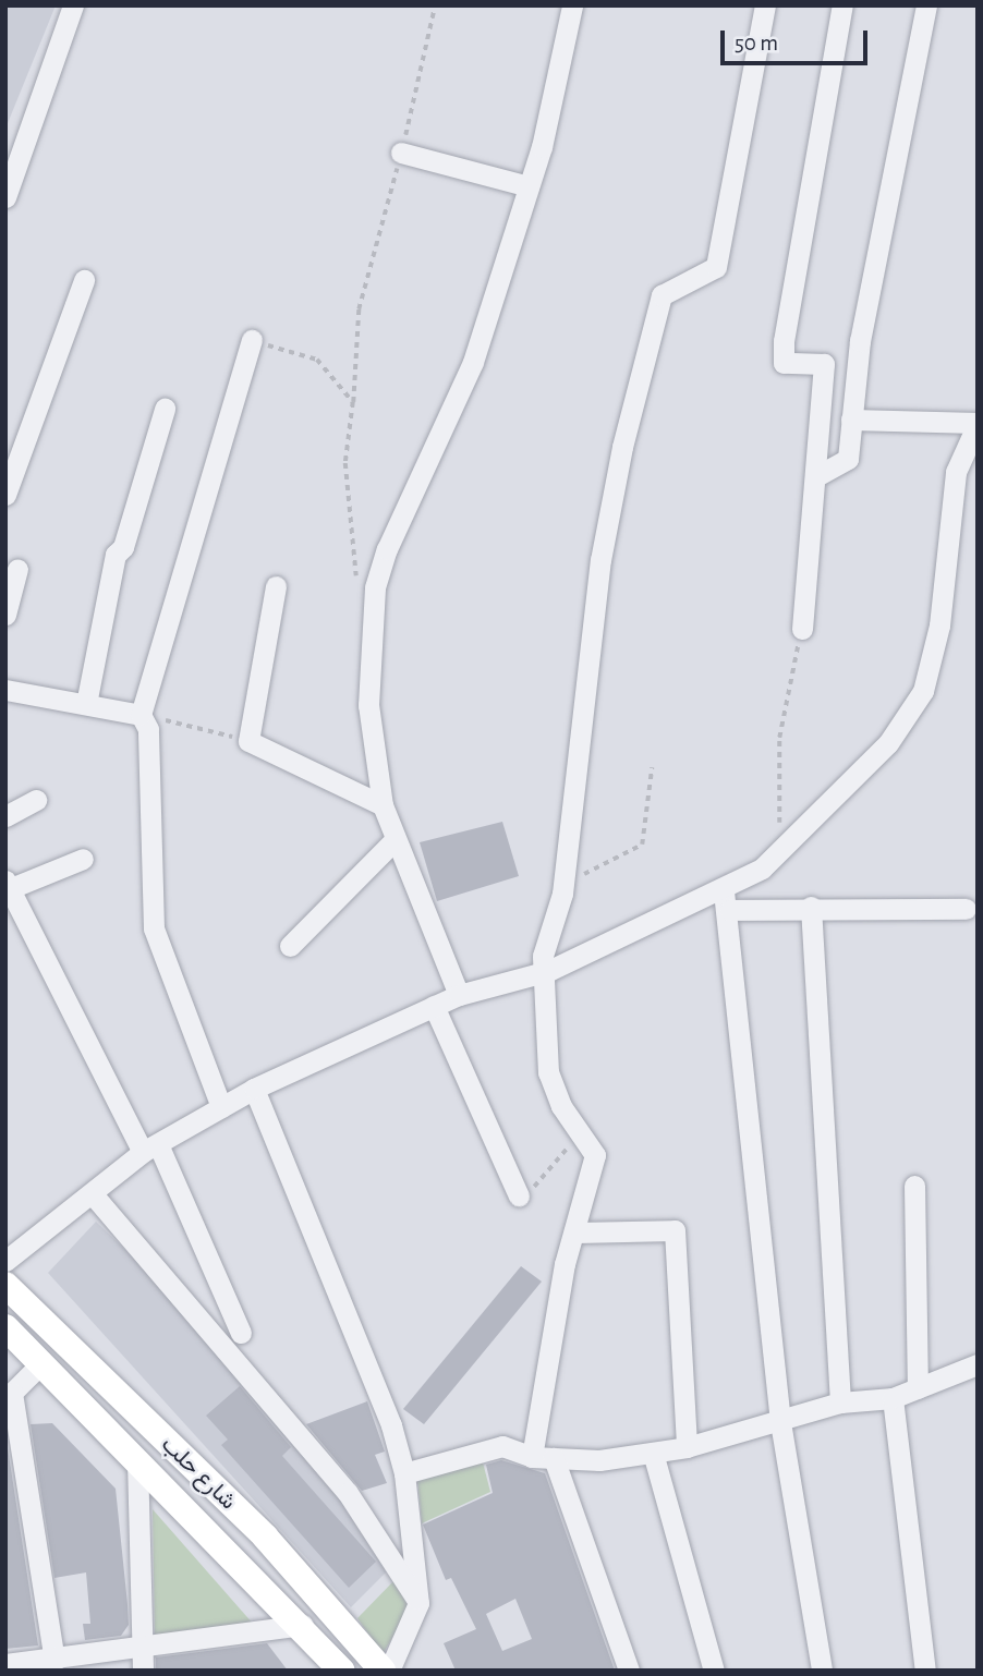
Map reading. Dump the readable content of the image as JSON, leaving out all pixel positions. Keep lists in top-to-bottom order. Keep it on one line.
{"streets":{"main road":["شارع حلب"]},"scale_bar":"50 m"}
